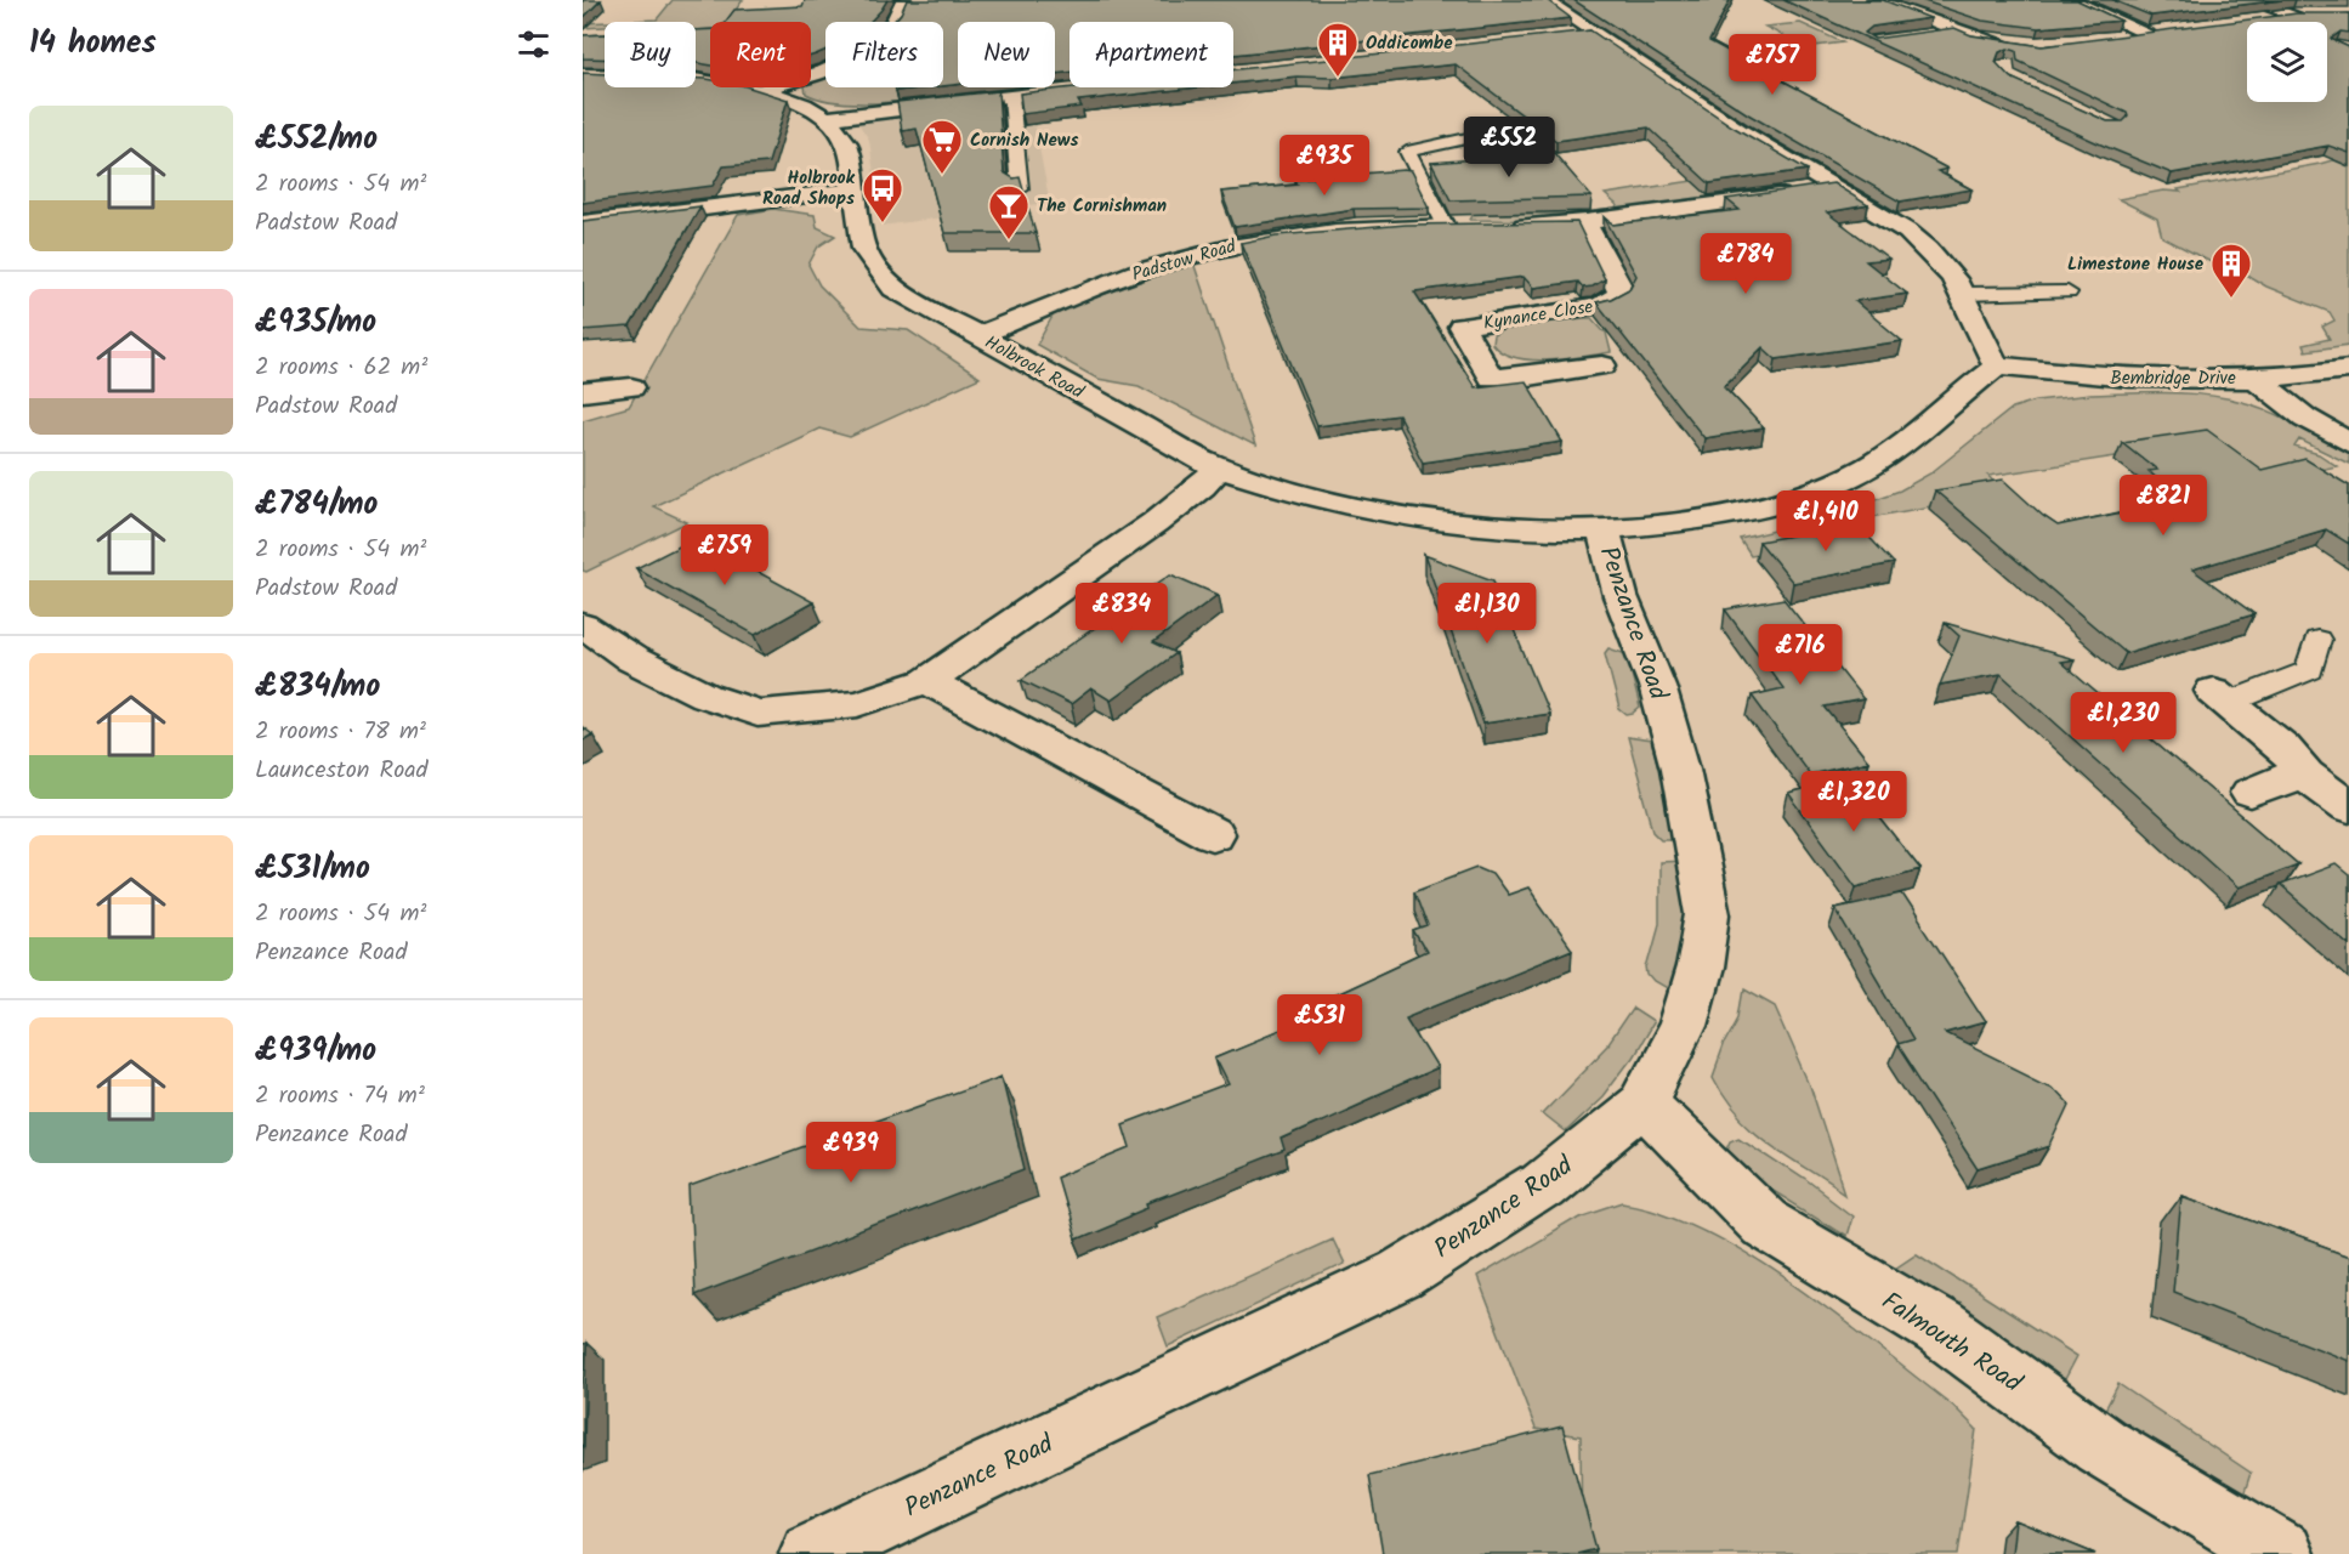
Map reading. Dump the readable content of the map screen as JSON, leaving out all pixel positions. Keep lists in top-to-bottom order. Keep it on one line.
{"streets":{"street":["Padstow Road","Kynance Close","Holbrook Road","Bembridge Drive","Penzance Road","Falmouth Road"]},"crossings":[["Padstow Road","Holbrook Road"],["Holbrook Road","Bembridge Drive"],["Holbrook Road","Penzance Road"],["Penzance Road","Falmouth Road"]],"places":{"building":["Oddicombe","Limestone House"],"supermarket":["Cornish News"],"bus stop":["Holbrook Road Shops"],"bar":["The Cornishman"]},"page":{"heading":"14 homes","chip":["Buy","Rent","Filters","New","Apartment"],"price":["£757","£552","£935","£784","£821","£1,410","£759","£834","£1,130","£716","£1,230","£1,320","£531","£939"],"list":[{"name":"£552/mo","note":"2 rooms · 54 m² · Padstow Road"},{"name":"£935/mo","note":"2 rooms · 62 m² · Padstow Road"},{"name":"£784/mo","note":"2 rooms · 54 m² · Padstow Road"},{"name":"£834/mo","note":"2 rooms · 78 m² · Launceston Road"},{"name":"£531/mo","note":"2 rooms · 54 m² · Penzance Road"},{"name":"£939/mo","note":"2 rooms · 74 m² · Penzance Road"}]}}
